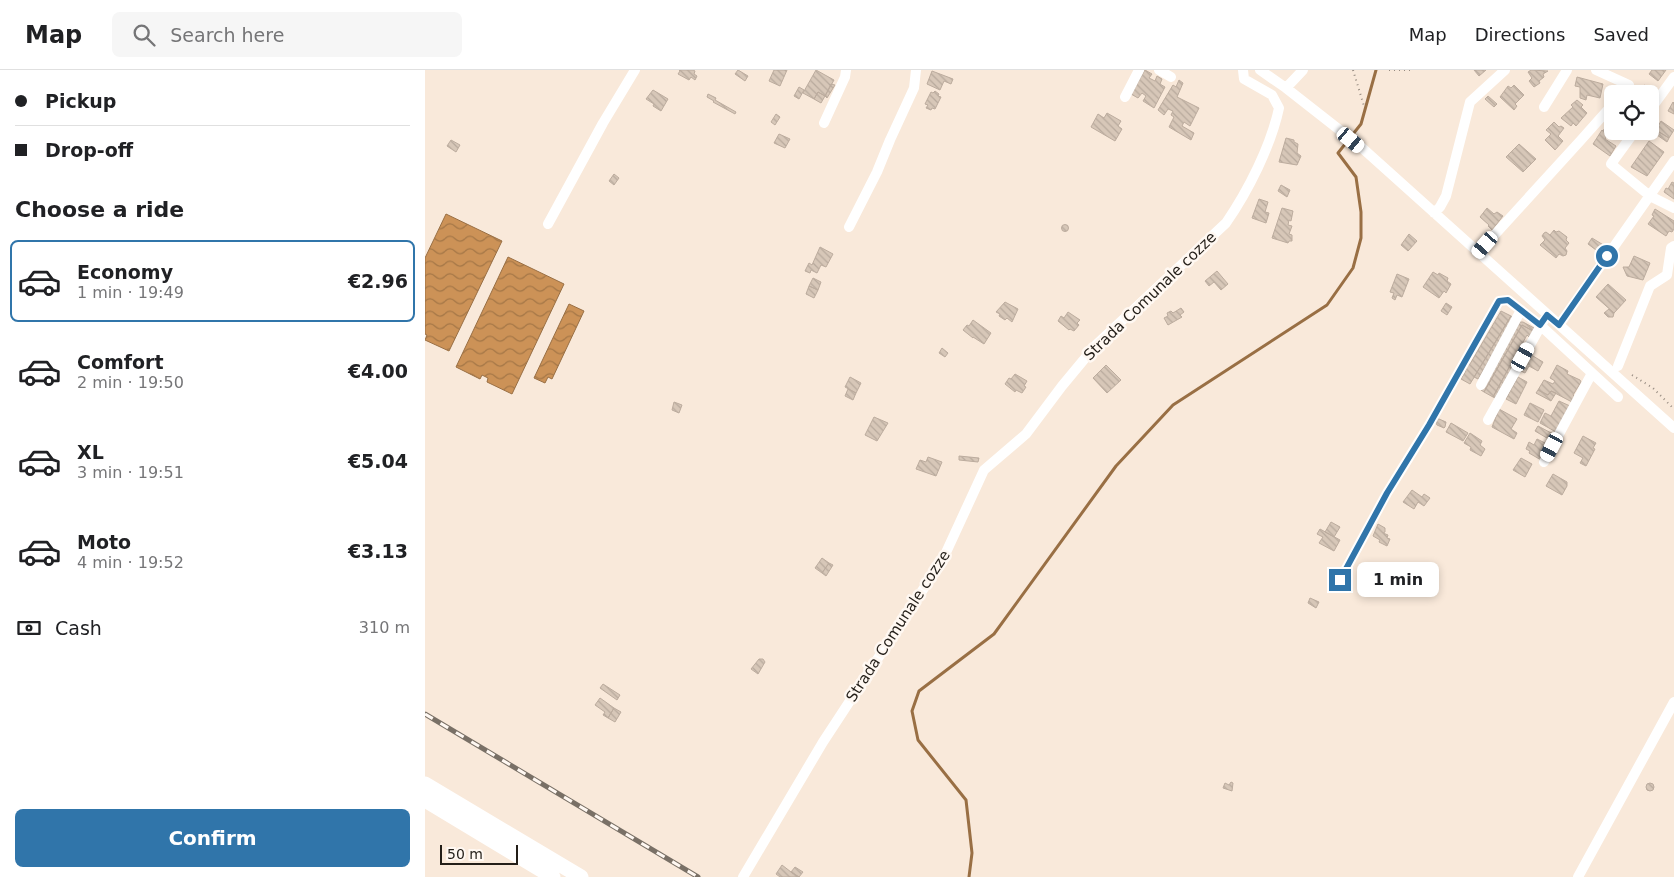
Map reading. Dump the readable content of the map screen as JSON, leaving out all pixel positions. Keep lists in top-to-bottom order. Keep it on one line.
{"streets":{"street":["Strada Comunale cozze"]},"scale_bar":"50 m","page":{"header":"Map","search":"Search here","nav":["Map","Directions","Saved"],"banner":["Pickup","Drop-off"],"heading":"Choose a ride","list":[{"name":"Economy","note":"1 min · 19:49","value":"€2.96"},{"name":"Comfort","note":"2 min · 19:50","value":"€4.00"},{"name":"XL","note":"3 min · 19:51","value":"€5.04"},{"name":"Moto","note":"4 min · 19:52","value":"€3.13"}],"bubble":"1 min","pay":["Cash","310 m"],"buttons":"Confirm","scale":"50 m"}}
